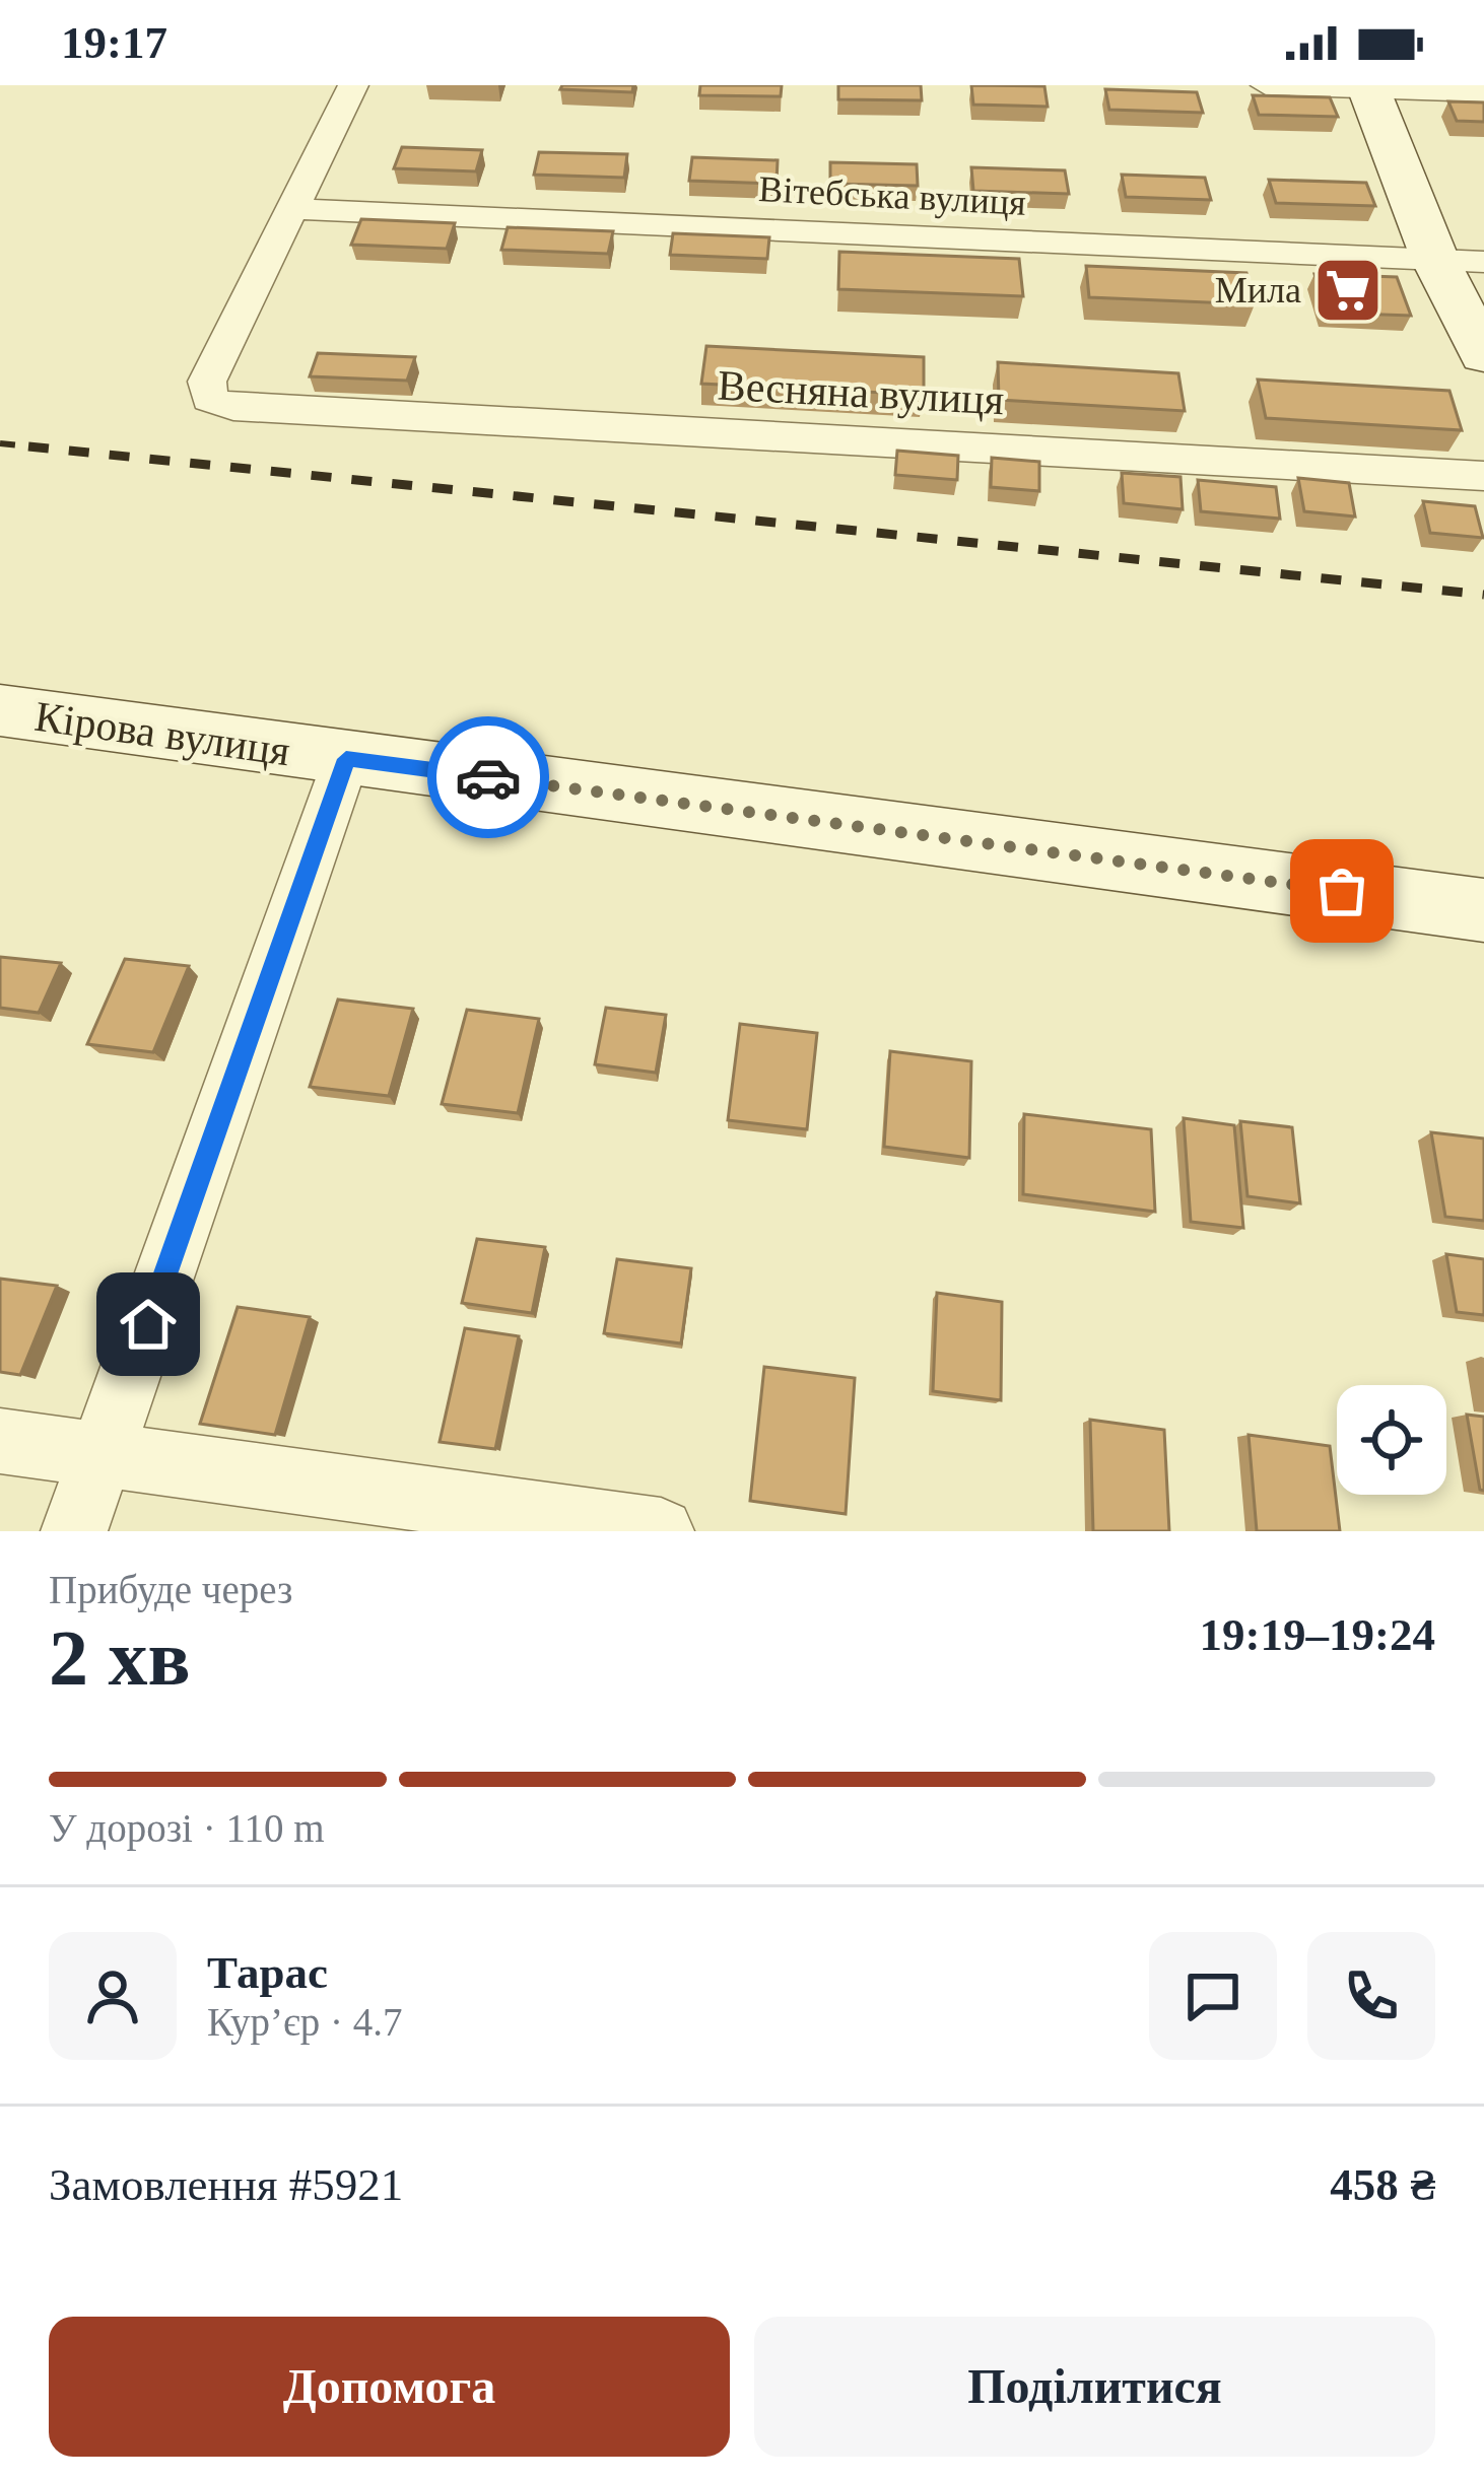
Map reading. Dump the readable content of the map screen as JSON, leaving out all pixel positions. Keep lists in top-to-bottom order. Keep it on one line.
{"streets":{"main road":["Кірова вулиця"],"street":["Вітебська вулиця","Весняна вулиця"]},"crossings":[["Вітебська вулиця","Весняна вулиця"]],"places":{"supermarket":["Мила"]},"page":{"status":"19:17","heading":["2 хв","Прибуде через","19:19–19:24"],"panel":["Тарас","Кур’єр · 4.7","Замовлення #5921","458 ₴"],"bar":"У дорозі · 110 m","buttons":["Допомога","Поділитися"]}}
